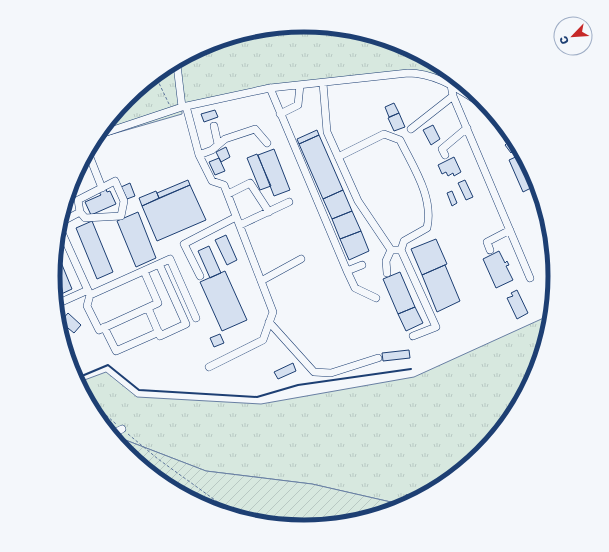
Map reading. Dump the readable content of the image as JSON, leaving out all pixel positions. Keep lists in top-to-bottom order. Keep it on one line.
{"north":"bottom left"}
